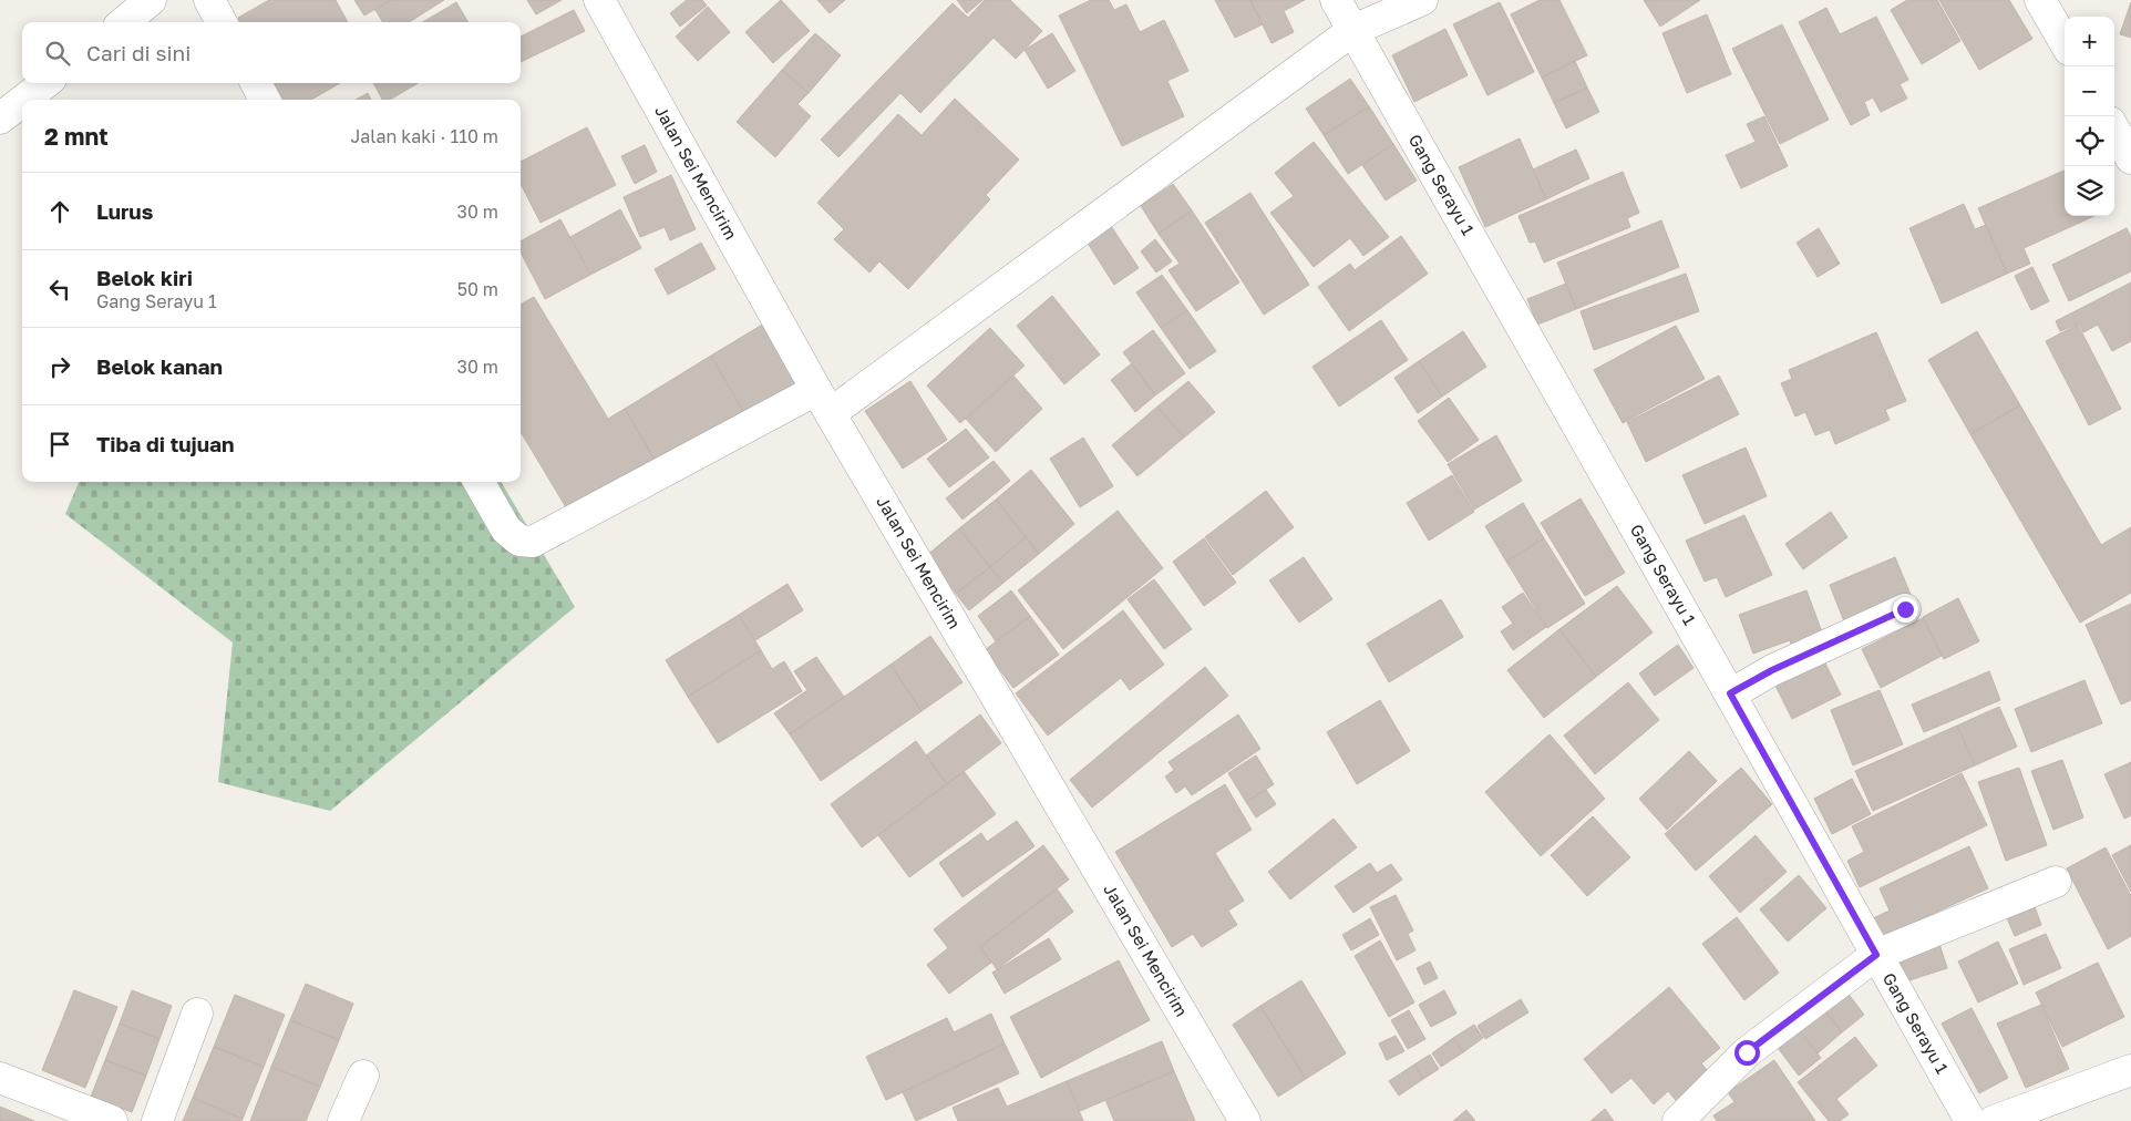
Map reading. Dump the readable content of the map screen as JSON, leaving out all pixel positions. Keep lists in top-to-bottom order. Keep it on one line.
{"streets":{"street":["Jalan Sei Mencirim","Gang Serayu 1"]},"page":{"map_buttons":["+","−"],"search":"Cari di sini","heading":["2 mnt","Jalan kaki · 110 m"],"list":[["Lurus","30 m"],["Belok kiri","Gang Serayu 1","50 m"],["Belok kanan","30 m"],"Tiba di tujuan"]}}
